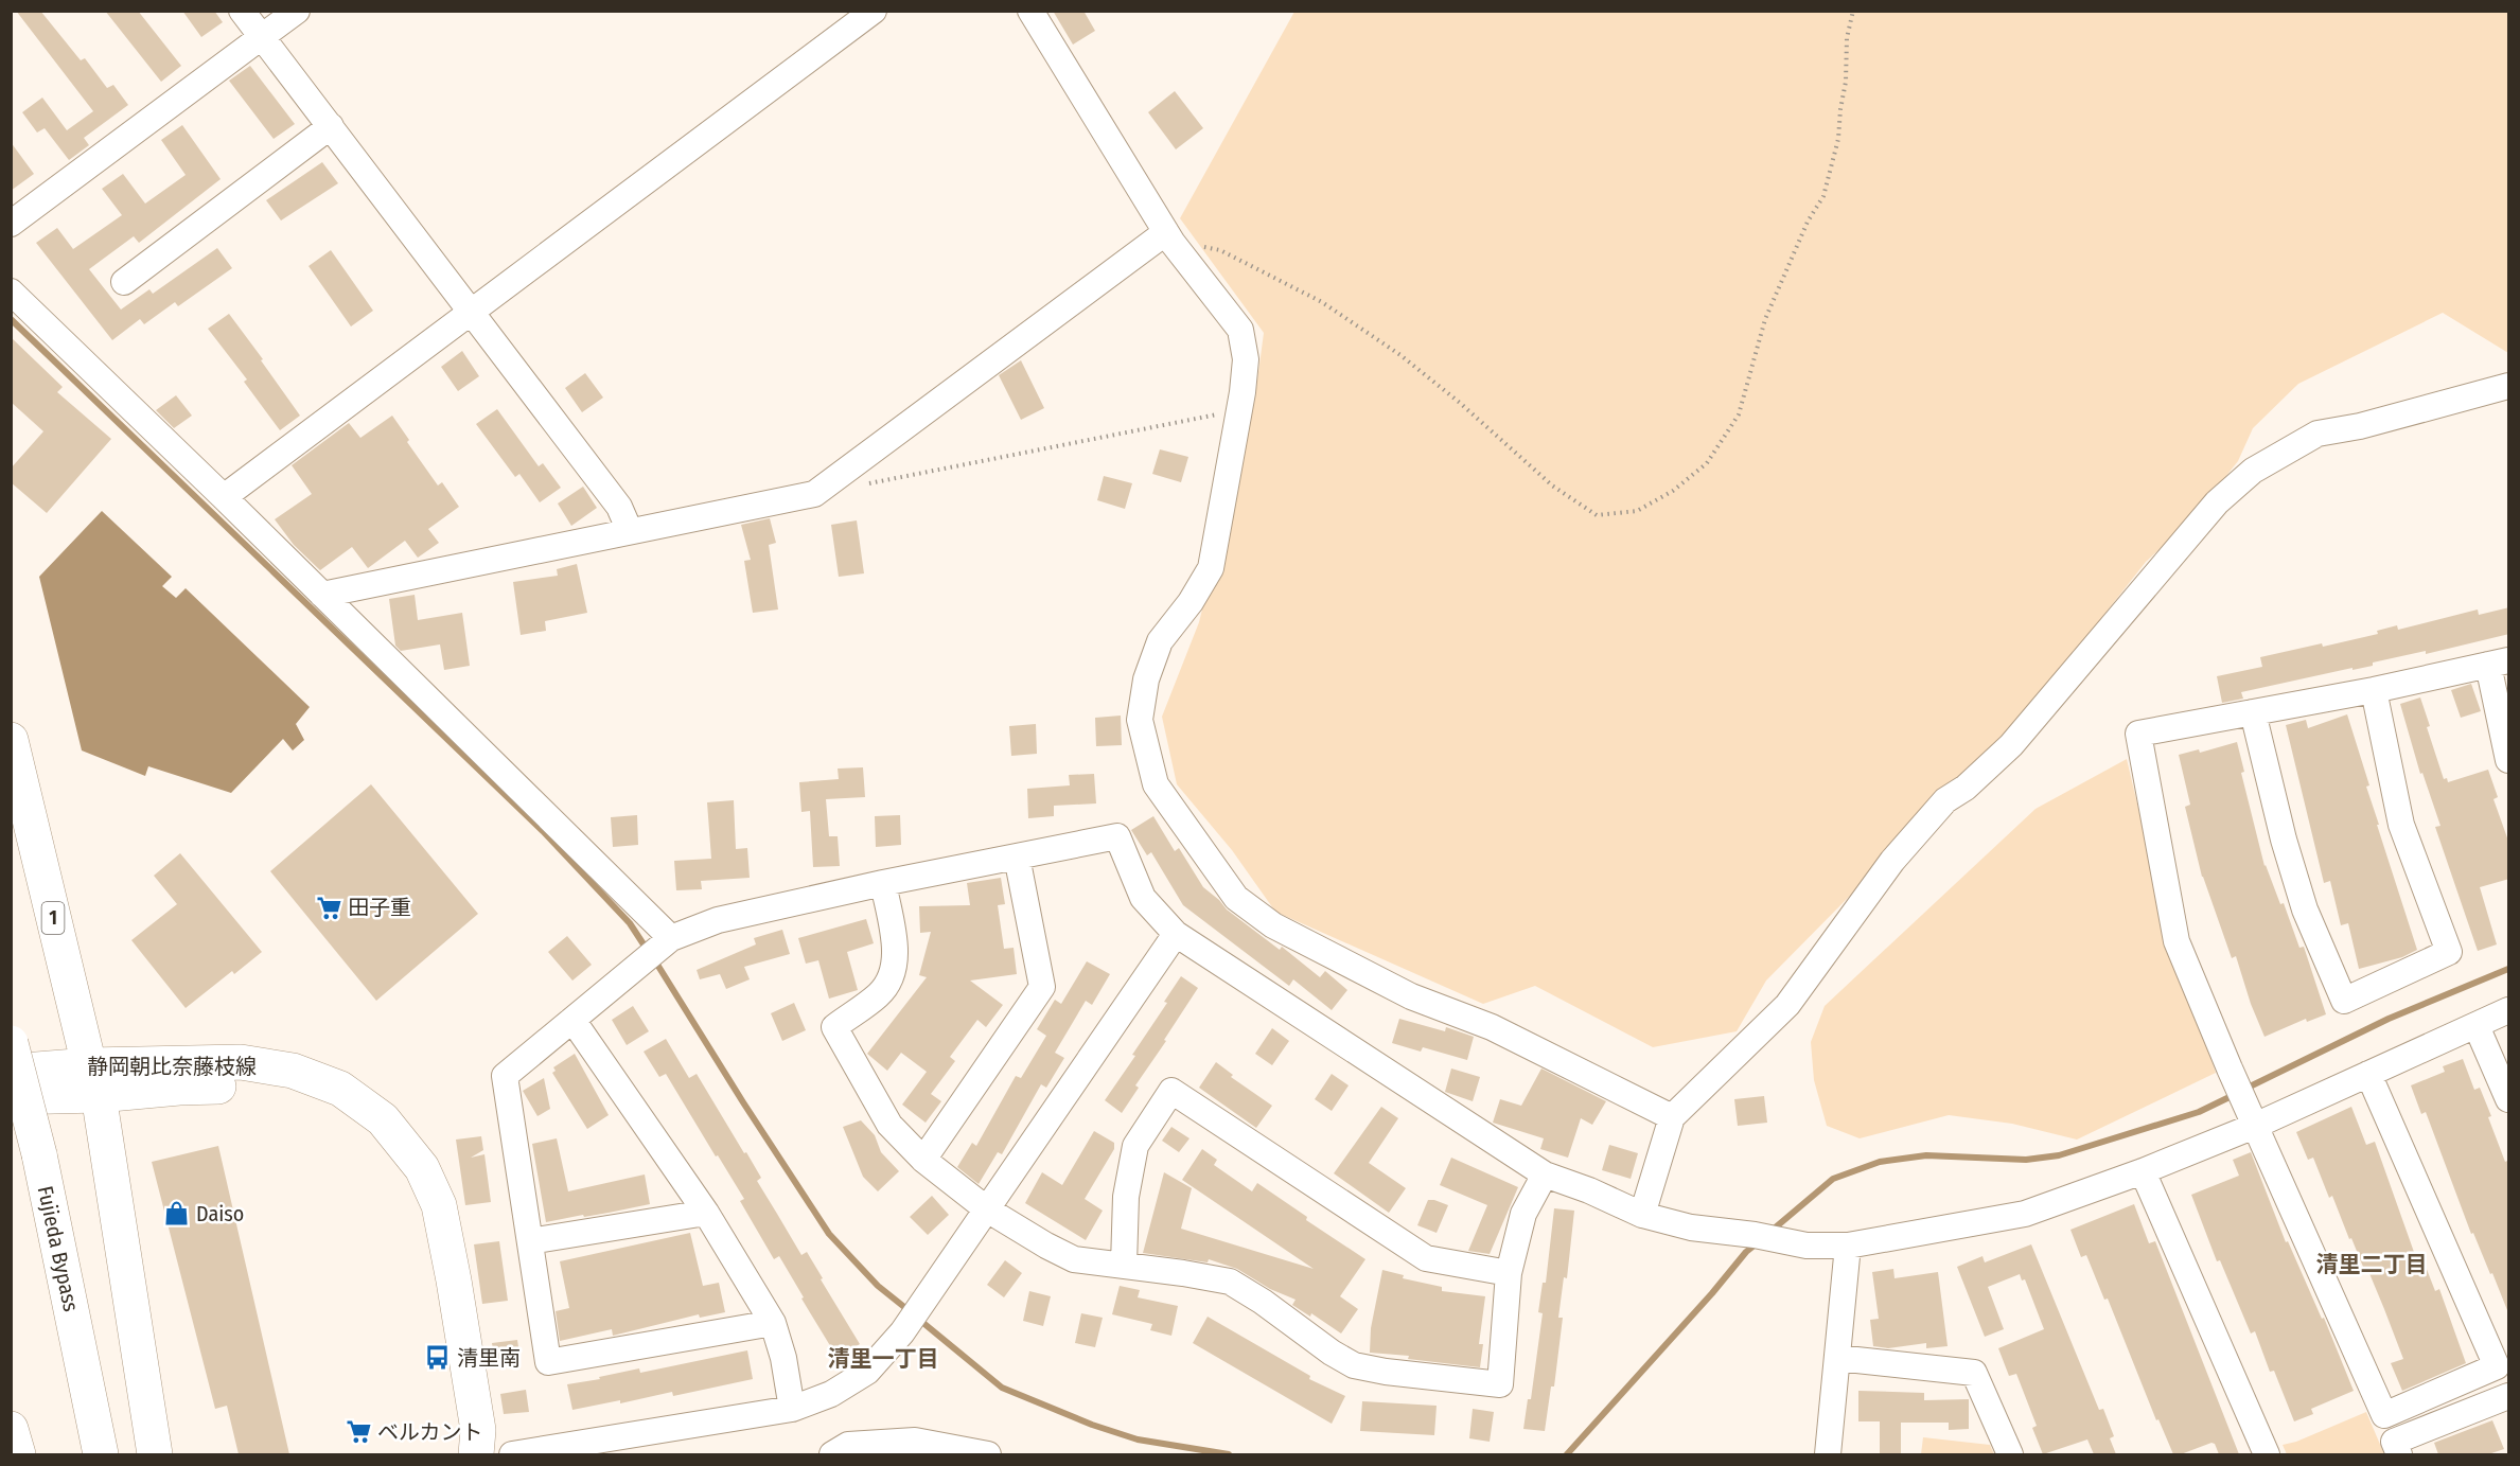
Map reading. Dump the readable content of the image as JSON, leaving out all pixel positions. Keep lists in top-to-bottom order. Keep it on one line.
{"streets":{"main road":["1","静岡朝比奈藤枝線","Fujieda Bypass"]},"crossings":[["1","静岡朝比奈藤枝線"]],"districts":["清里二丁目","清里一丁目"],"places":{"supermarket":["田子重","ベルカント"],"shop":["Daiso"],"bus stop":["清里南"]}}
